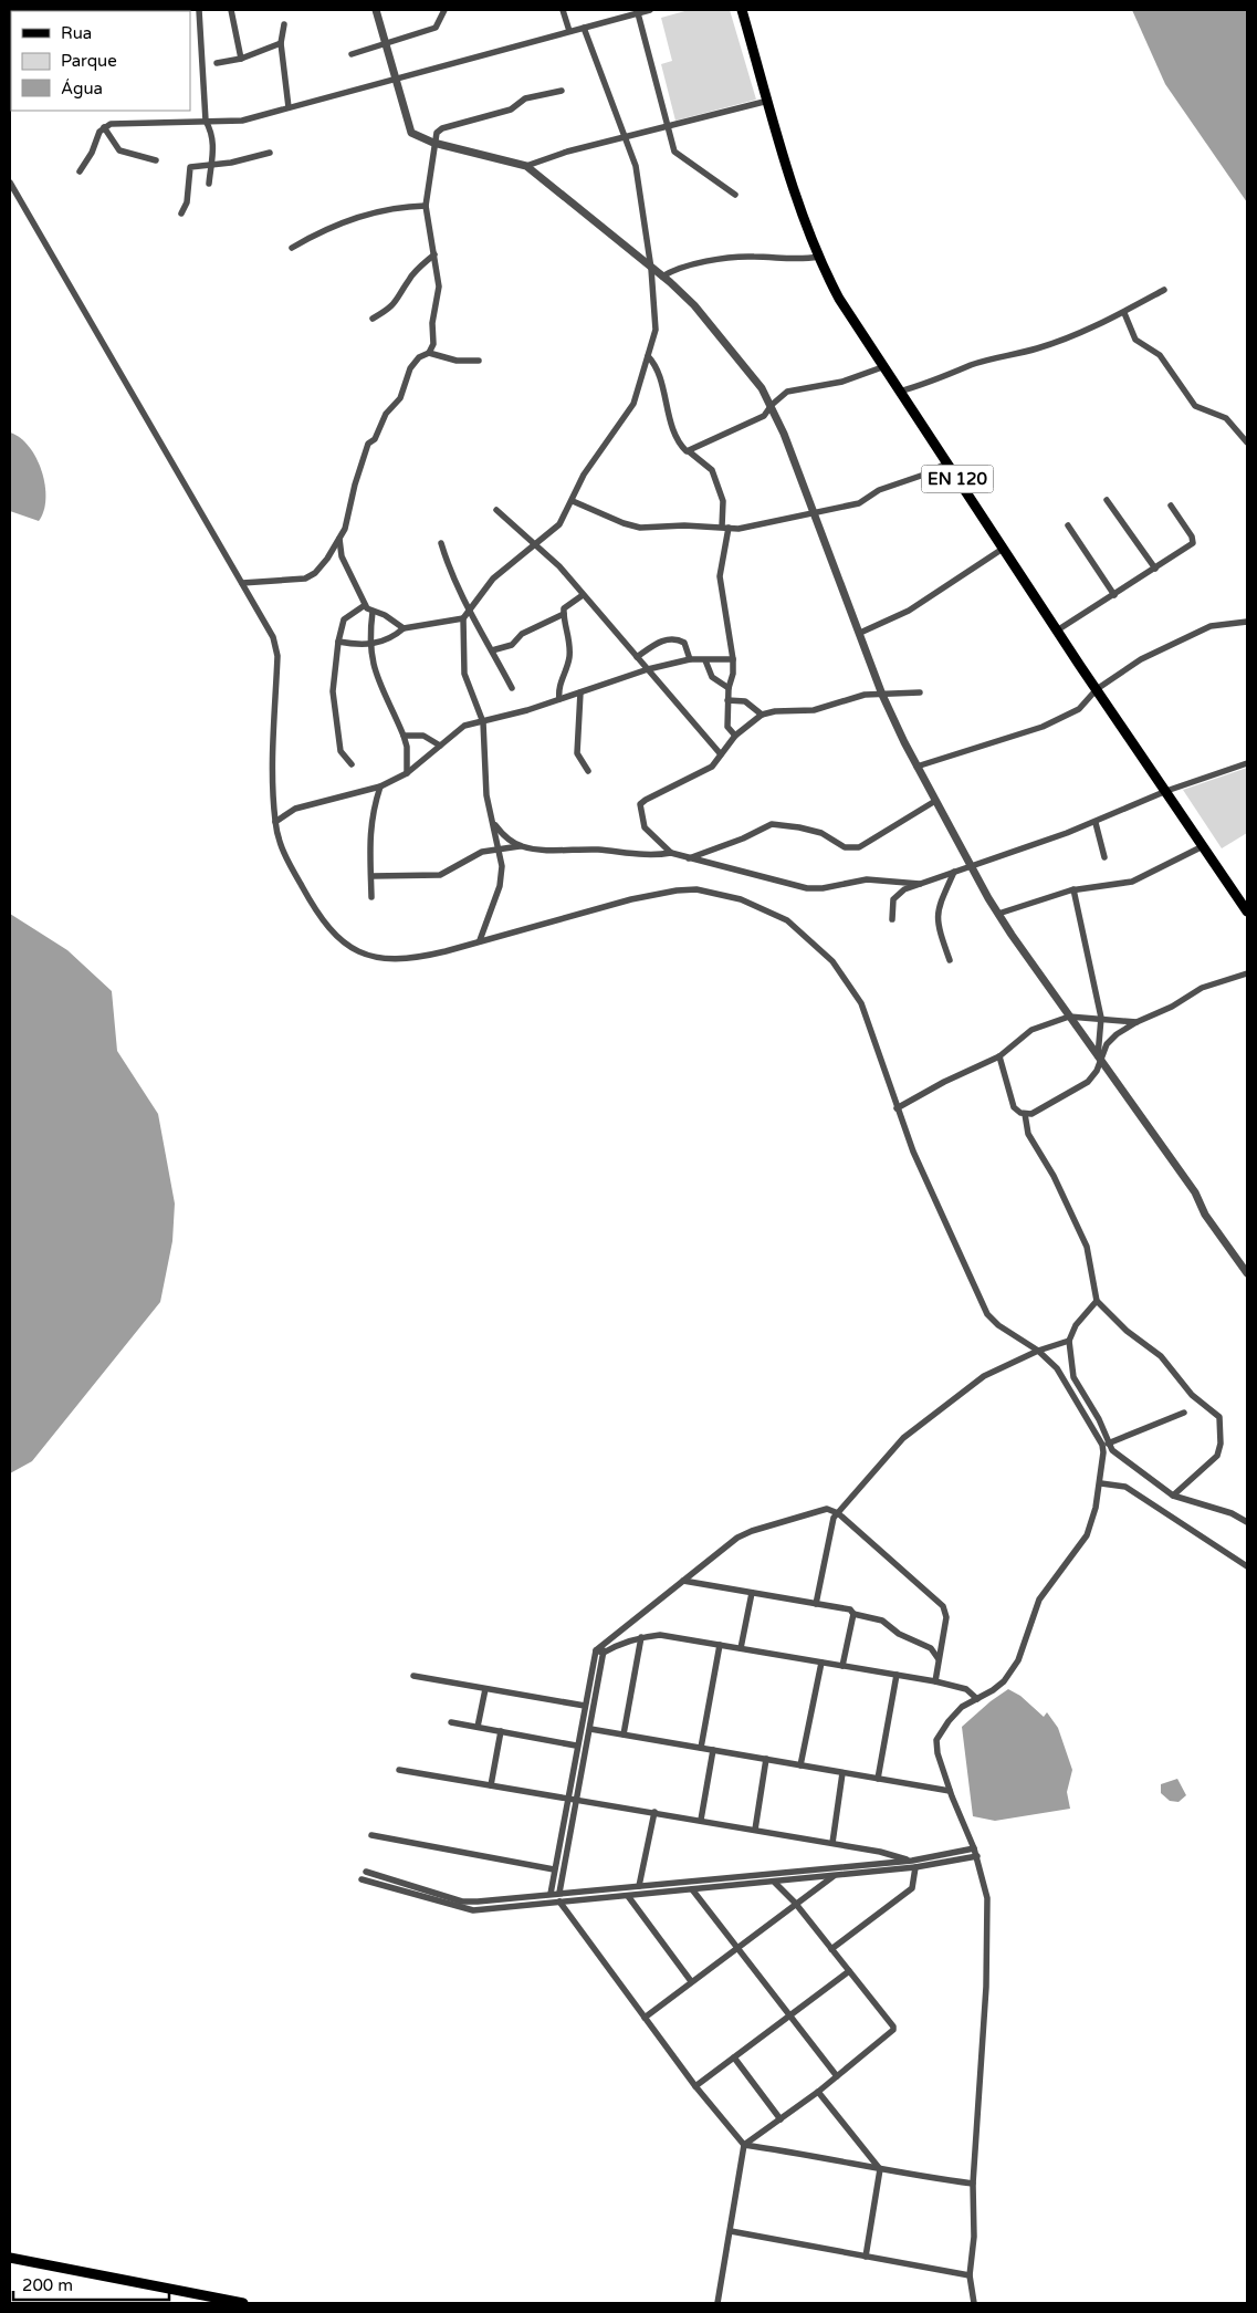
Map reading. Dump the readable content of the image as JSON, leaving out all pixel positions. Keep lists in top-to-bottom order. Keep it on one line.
{"streets":{"main road":["EN 120"]},"legend":["Rua","Parque","Água"],"scale_bar":"200 m"}
